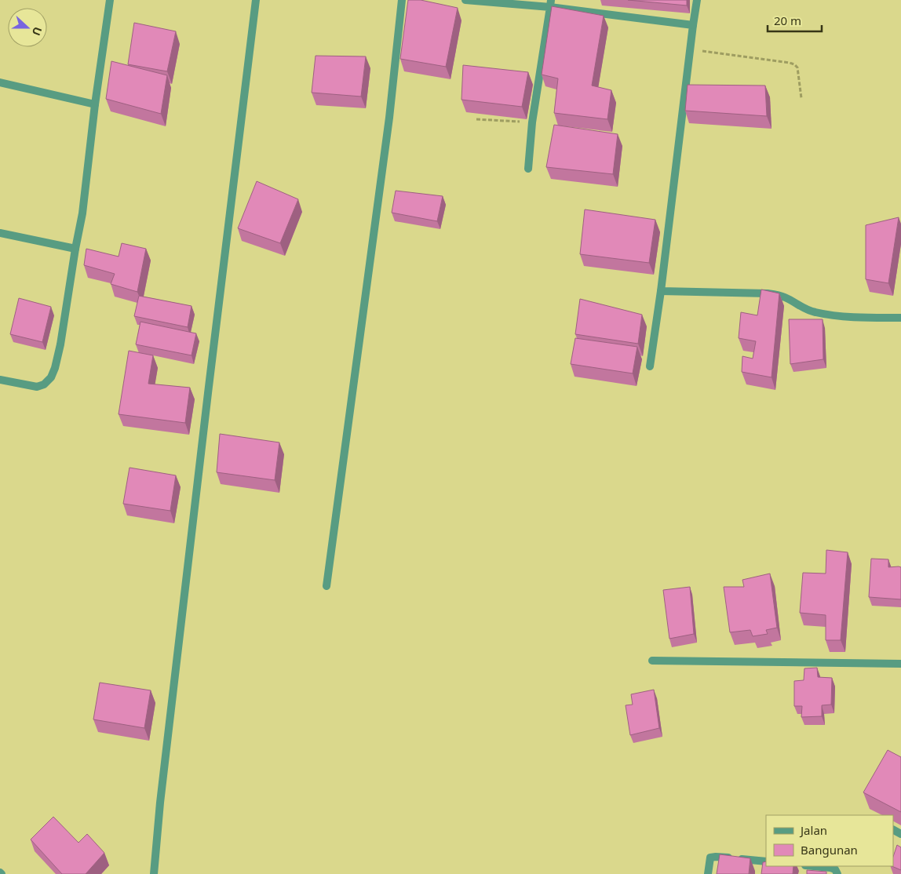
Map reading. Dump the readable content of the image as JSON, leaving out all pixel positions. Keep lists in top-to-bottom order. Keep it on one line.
{"legend":["Jalan","Bangunan"],"scale_bar":"20 m","north":"right"}
